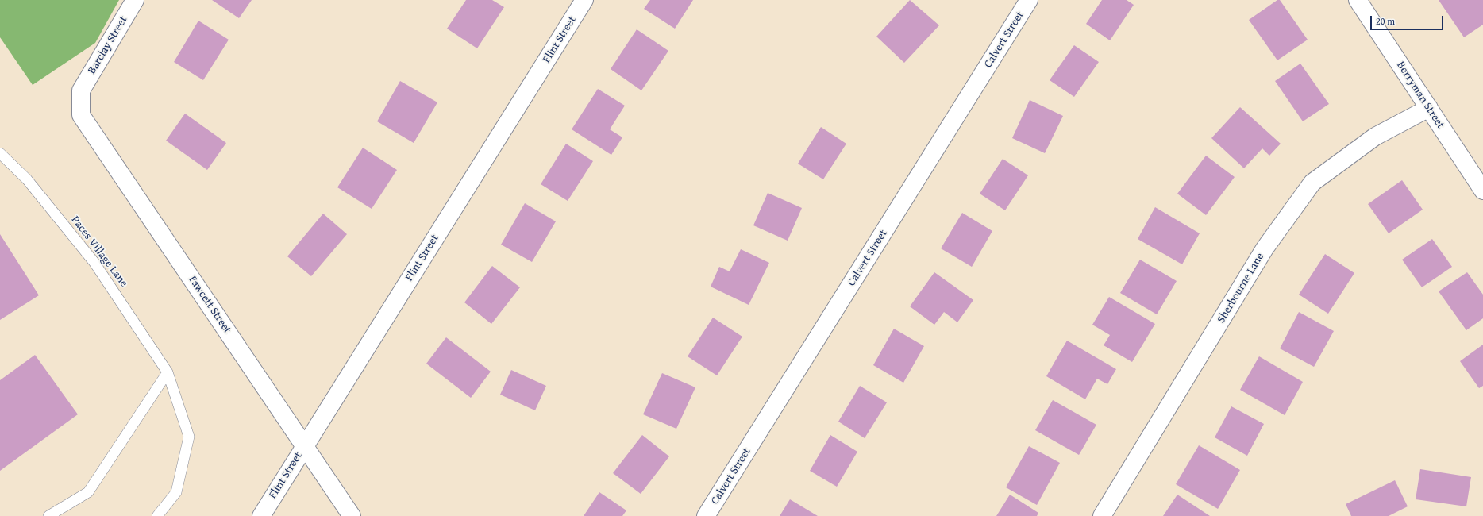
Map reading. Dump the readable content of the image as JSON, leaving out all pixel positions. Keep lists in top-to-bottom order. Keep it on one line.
{"streets":{"street":["Flint Street","Calvert Street","Barclay Street","Berryman Street","Sherbourne Lane","Fawcett Street"],"lane":["Paces Village Lane"]},"crossings":[["Flint Street","Fawcett Street"],["Barclay Street","Fawcett Street"],["Berryman Street","Sherbourne Lane"]],"scale_bar":"20 m"}
